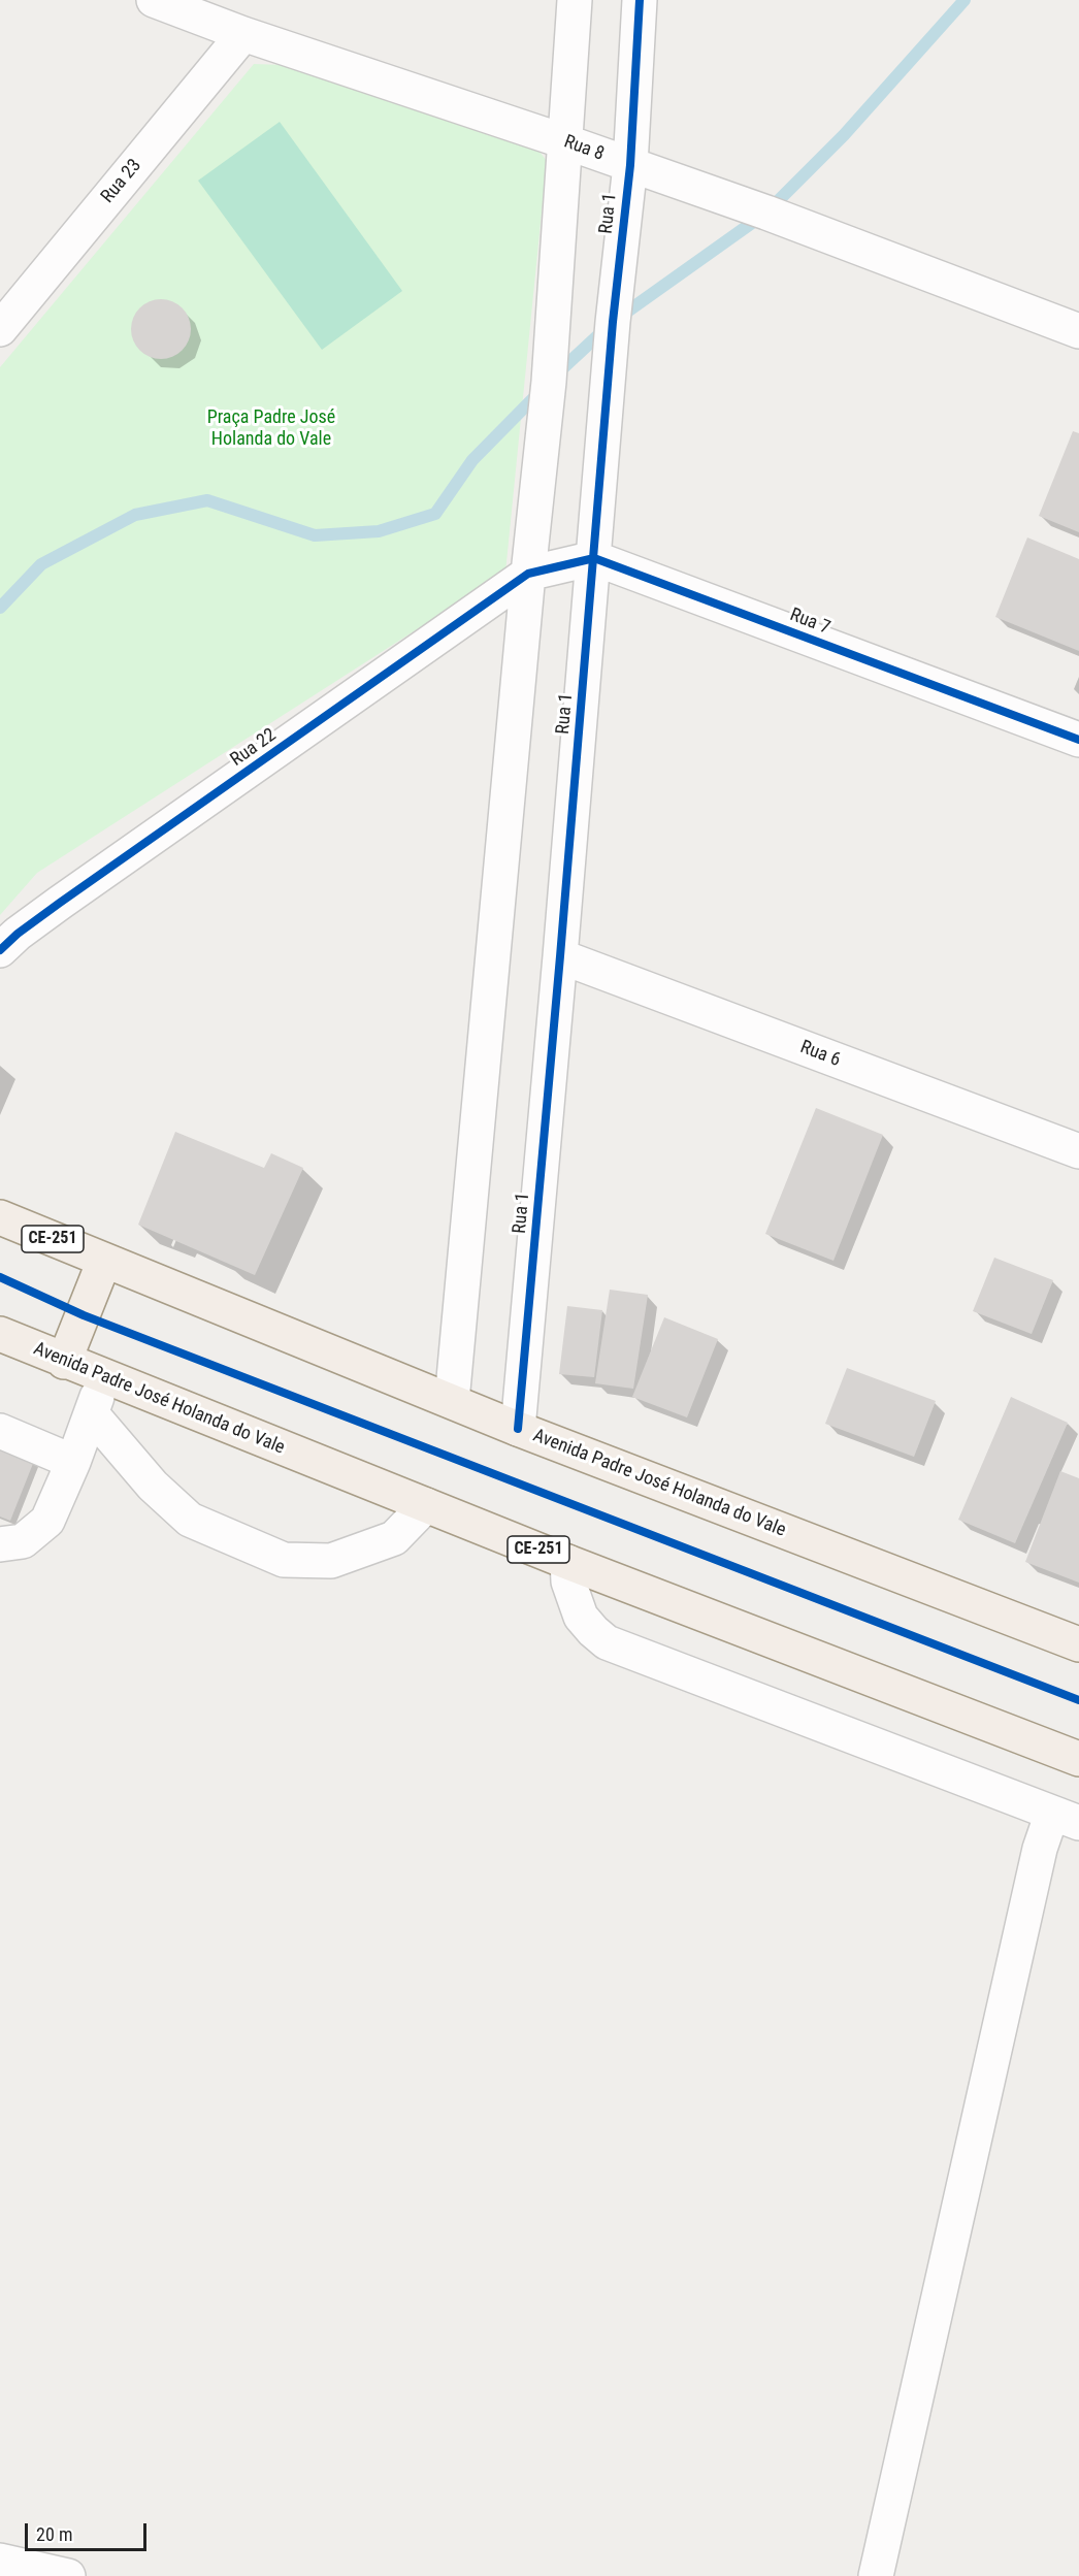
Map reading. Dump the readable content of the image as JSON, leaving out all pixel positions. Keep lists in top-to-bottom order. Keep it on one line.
{"streets":{"main road":["CE-251","Avenida Padre José Holanda do Vale"],"street":["Rua 8","Rua 23","Rua 1","Rua 7","Rua 22","Rua 6"]},"crossings":[["Rua 8","Rua 23"],["Rua 8","Rua 1"],["Rua 1","Rua 7"],["Rua 1","Rua 6"],["Rua 1","Avenida Padre José Holanda do Vale"]],"parks":["Praça Padre José Holanda do Vale"],"scale_bar":"20 m"}
